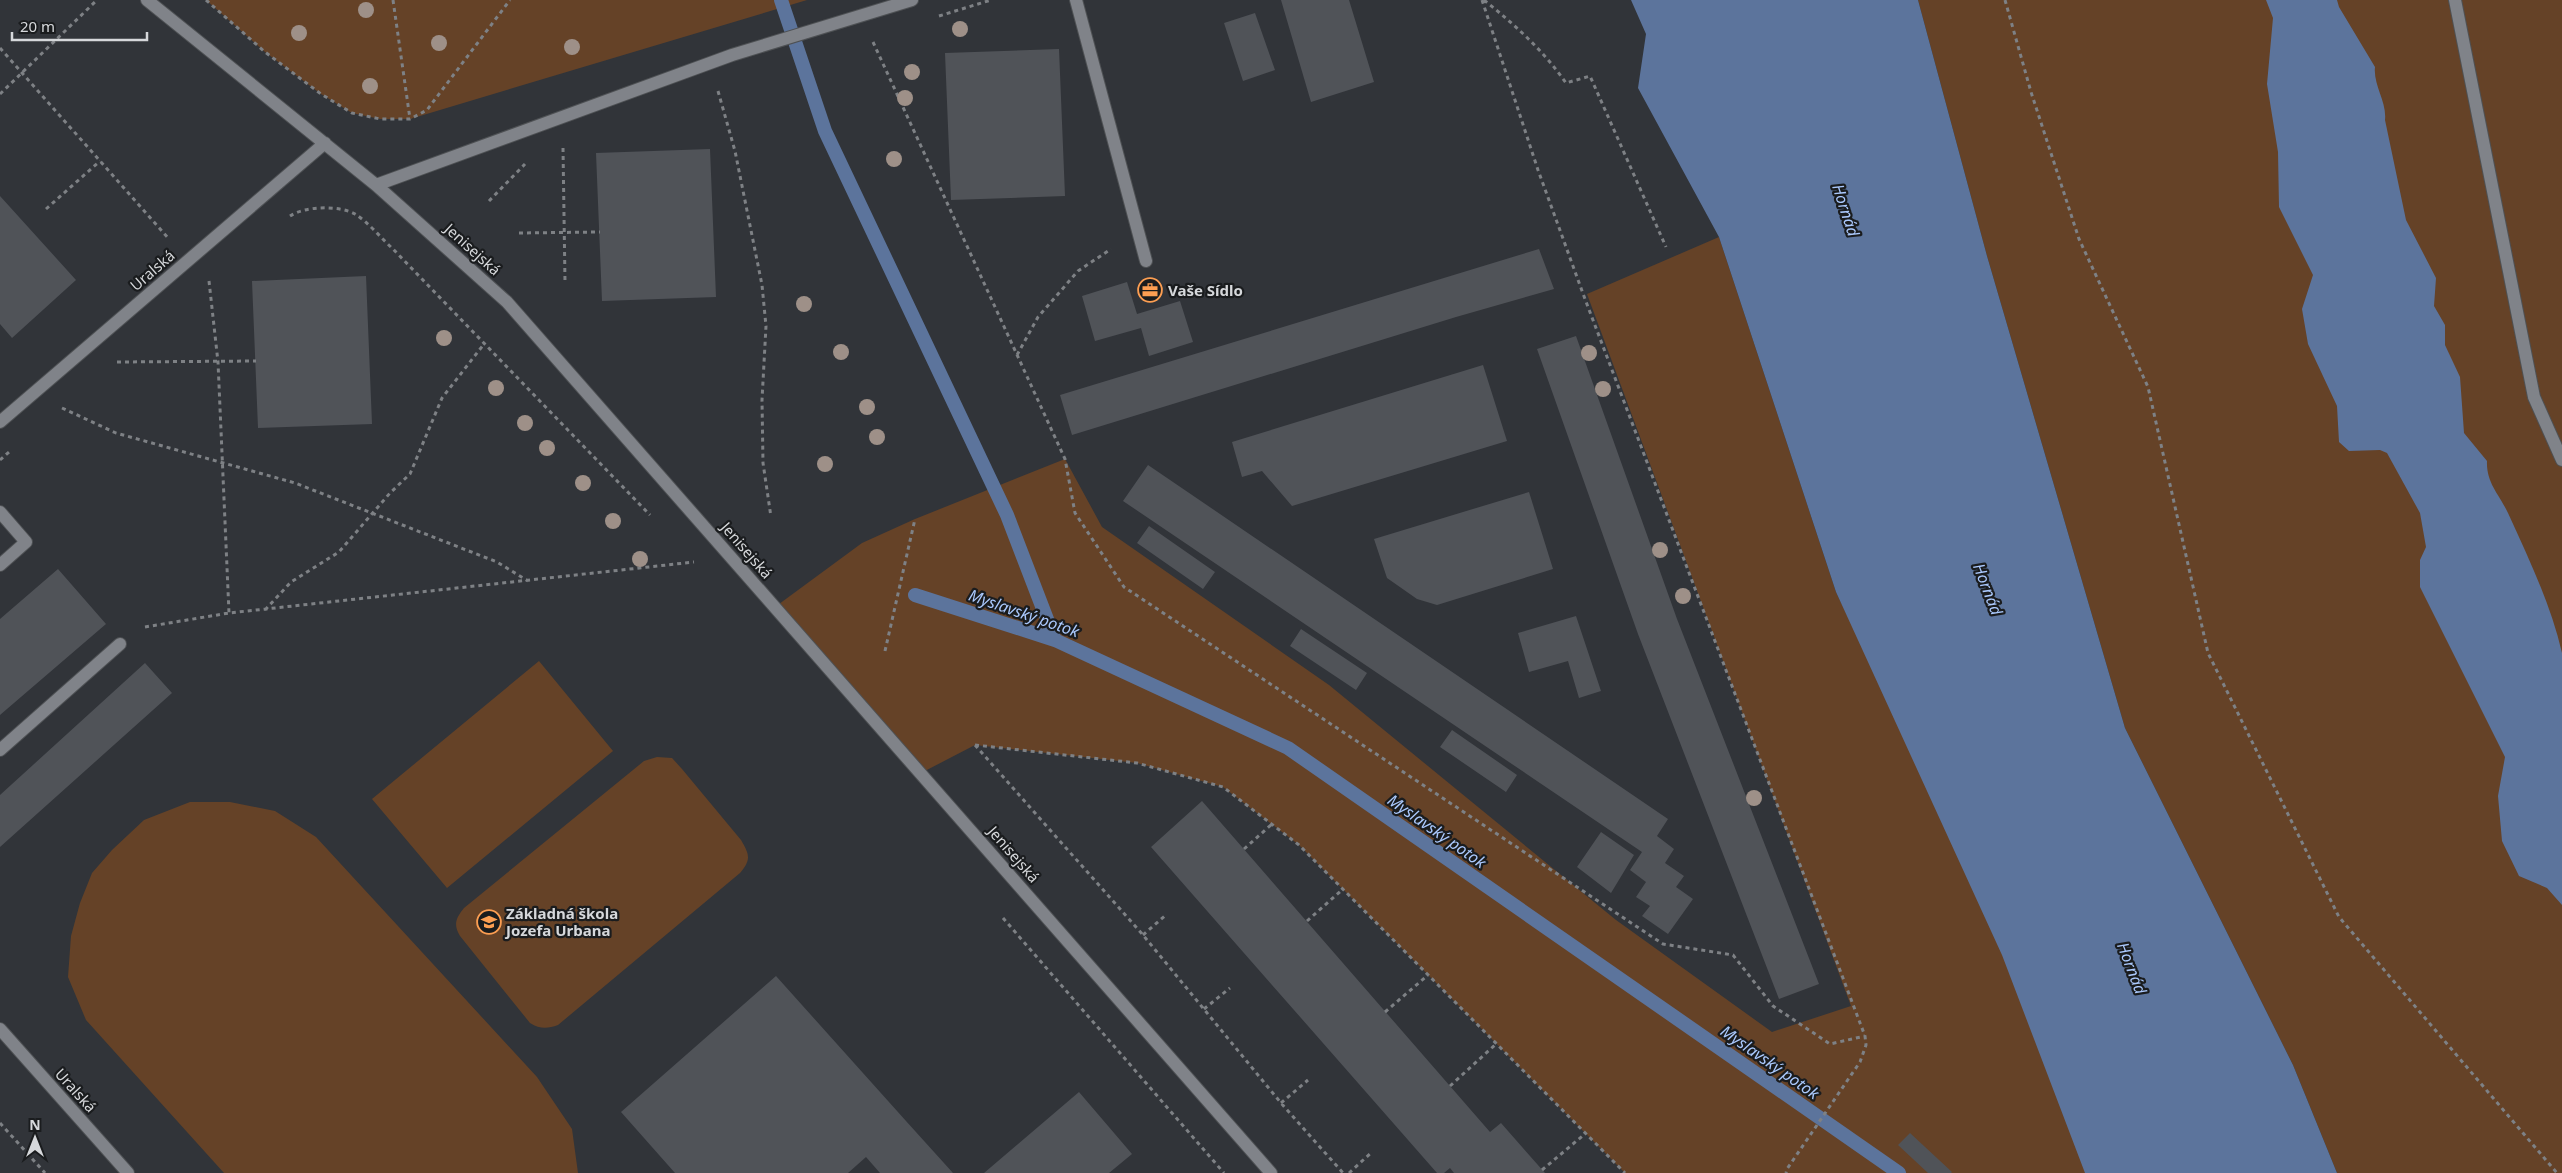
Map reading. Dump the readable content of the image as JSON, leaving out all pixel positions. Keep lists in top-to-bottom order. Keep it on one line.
{"streets":{"street":["Jenisejská","Uralská"]},"crossings":[["Jenisejská","Uralská"]],"water":["Hornád","Myslavský potok"],"places":{"office":["Vaše Sídlo"],"school or university":["Základná škola Jozefa Urbana"]},"scale_bar":"20 m","north":"top"}
